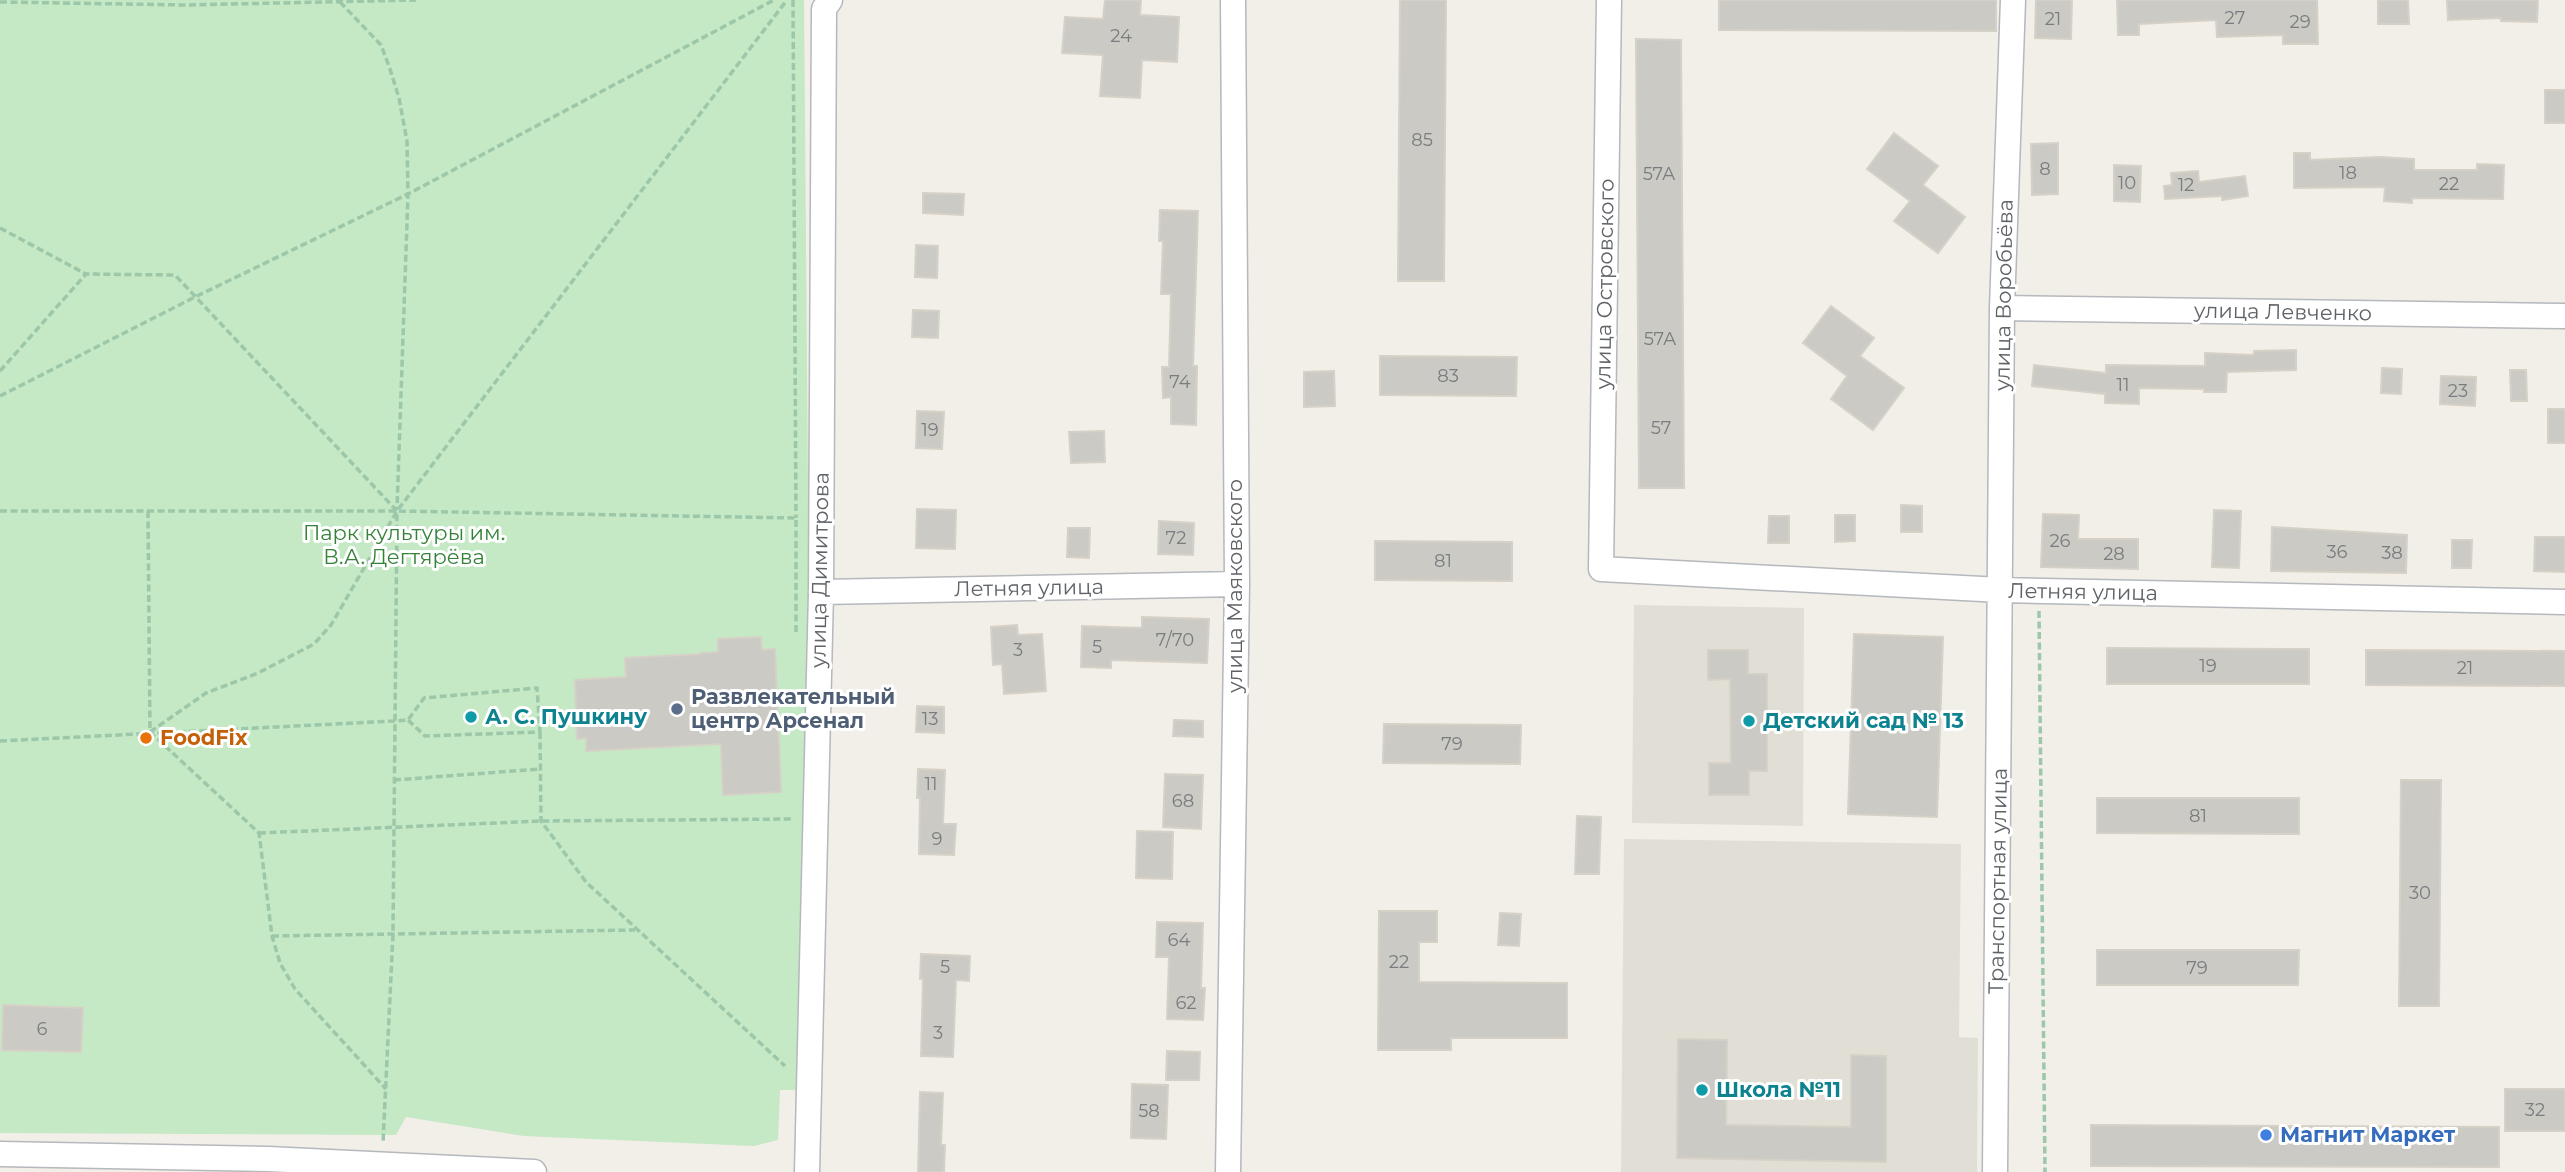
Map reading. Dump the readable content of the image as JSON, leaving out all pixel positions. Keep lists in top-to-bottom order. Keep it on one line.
{"streets":{"street":["улица Островского","улица Воробьёва","улица Левченко","улица Димитрова","улица Маяковского","Летняя улица","Транспортная улица"]},"crossings":[["улица Островского","Летняя улица"],["улица Воробьёва","улица Левченко"],["улица Воробьёва","Летняя улица"],["улица Воробьёва","Транспортная улица"],["улица Димитрова","Летняя улица"],["улица Маяковского","Летняя улица"],["Летняя улица","Транспортная улица"]],"parks":["Парк культуры им. В.А. Дегтярёва"],"places":["Развлекательный центр Арсенал","А. С. Пушкину","Детский сад № 13","FoodFix","Школа №11","Магнит Маркет"],"house_numbers":["27","21","29","24","85","8","18","57А","10","22","12","57А","83","74","11","23","57","19","72","26","36","38","28","81","7/70","5","3","19","21","13","79","11","68","81","9","30","64","22","5","79","62","6","3","32","58"]}
